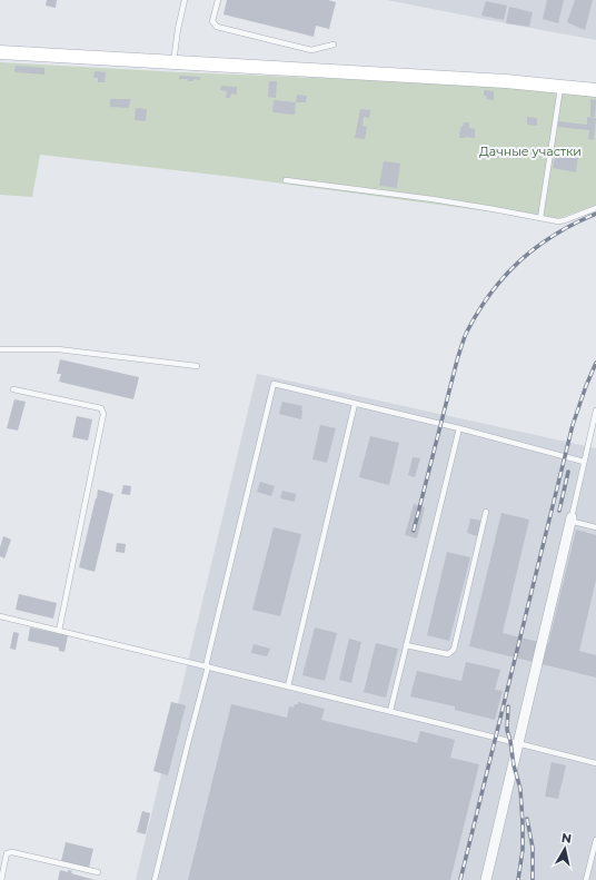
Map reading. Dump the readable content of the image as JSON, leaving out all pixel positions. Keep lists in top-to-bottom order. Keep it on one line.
{"parks":["Дачные участки"],"north":"top"}
